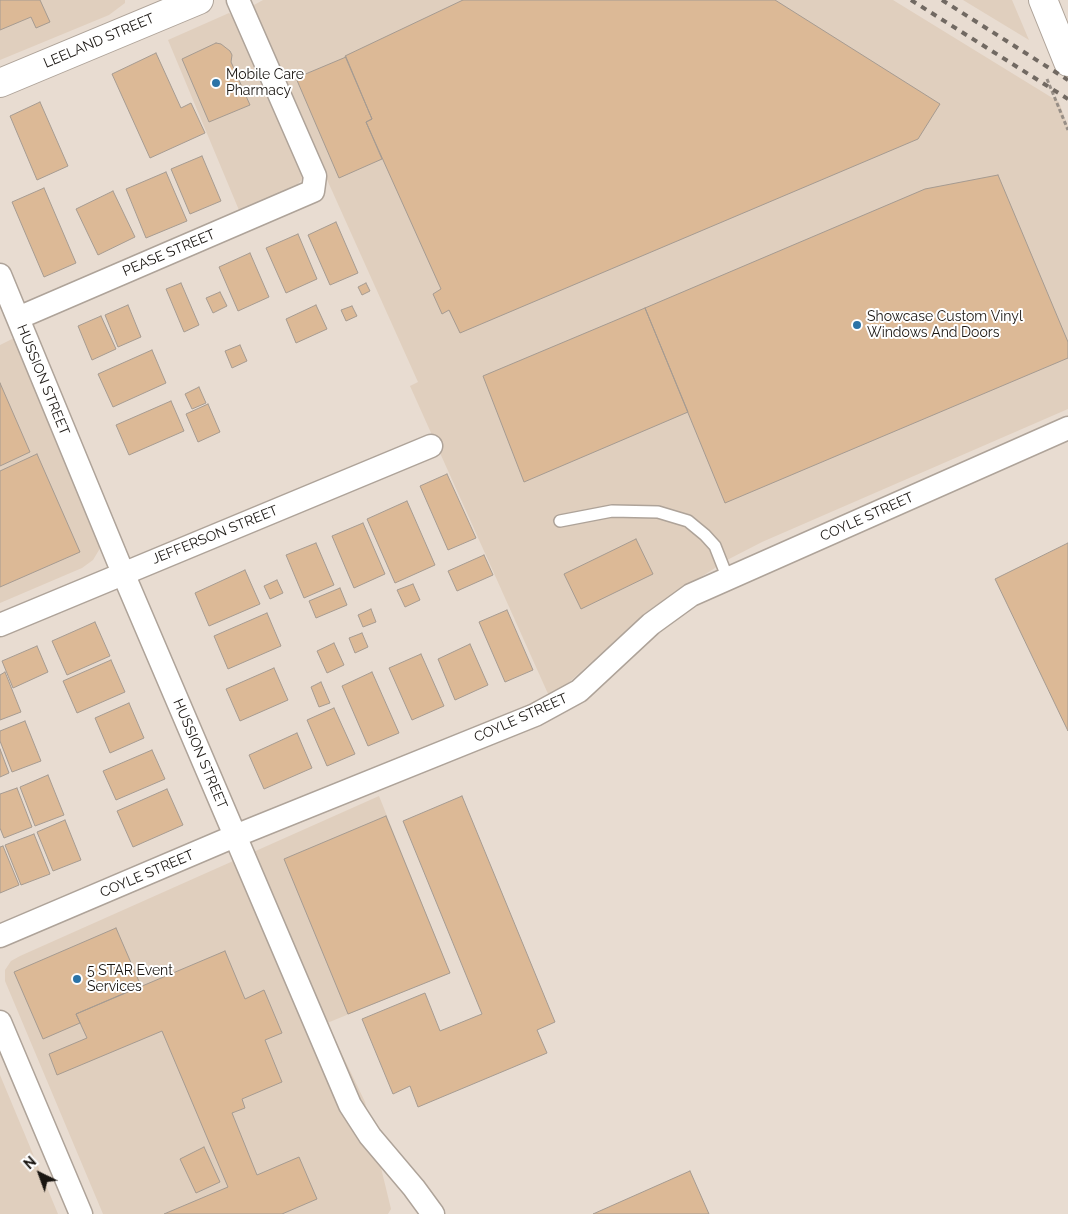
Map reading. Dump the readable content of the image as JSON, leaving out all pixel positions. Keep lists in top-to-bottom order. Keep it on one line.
{"streets":{"main road":["LEELAND STREET"],"street":["PEASE STREET","HUSSION STREET","COYLE STREET","JEFFERSON STREET"]},"crossings":[["PEASE STREET","HUSSION STREET"],["HUSSION STREET","COYLE STREET"],["HUSSION STREET","JEFFERSON STREET"]],"places":["Mobile Care Pharmacy","Showcase Custom Vinyl Windows And Doors","5 STAR Event Services"],"north":"top left"}
